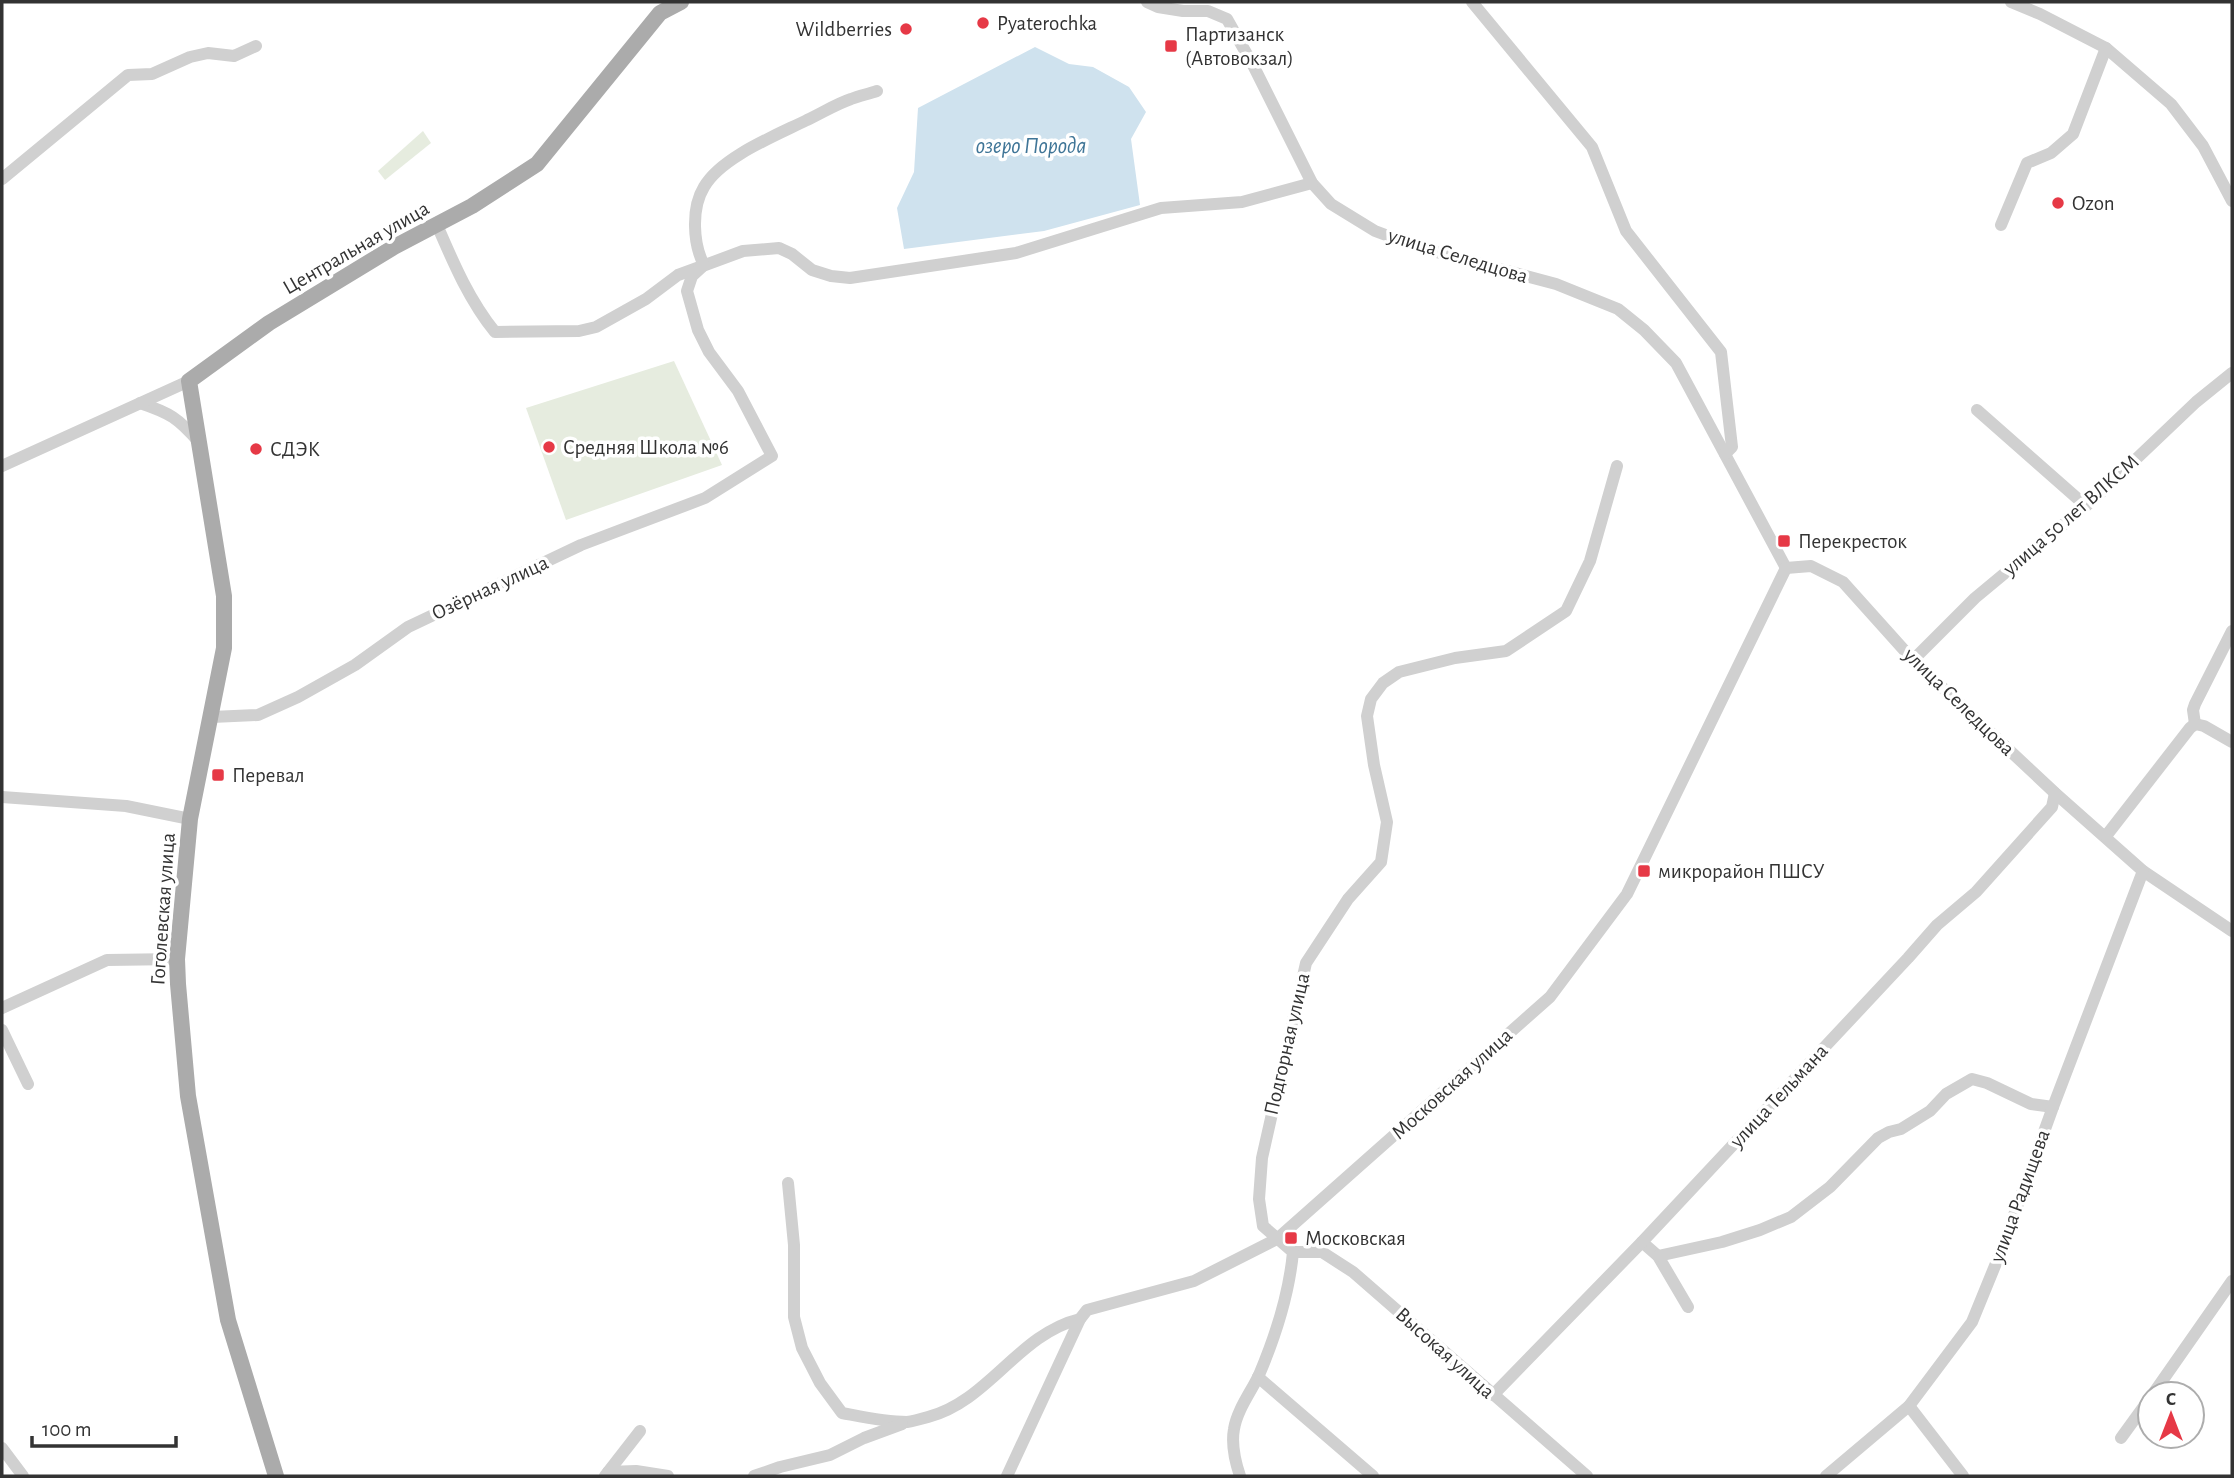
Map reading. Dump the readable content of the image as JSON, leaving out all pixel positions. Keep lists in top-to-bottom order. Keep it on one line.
{"streets":{"main road":["Центральная улица","Гоголевская улица"],"street":["улица Селедцова","улица 50 лет ВЛКСМ","Озёрная улица","Подгорная улица","Московская улица","улица Тельмана","улица Радищева","Высокая улица"]},"crossings":[["Центральная улица","Гоголевская улица"],["улица Селедцова","улица 50 лет ВЛКСМ"],["улица Селедцова","Московская улица"],["улица Селедцова","улица Тельмана"],["улица Селедцова","улица Радищева"],["Озёрная улица","Гоголевская улица"],["Подгорная улица","Московская улица"],["улица Тельмана","Высокая улица"]],"water":["озеро Порода"],"places":{"other":["Pyaterochka","Wildberries","Ozon","Средняя Школа №6","СДЭК"],"transit":["Партизанск (Автовокзал)","Перекресток","Перевал","микрорайон ПШСУ","Московская"]},"scale_bar":"100 m","north":"top"}
